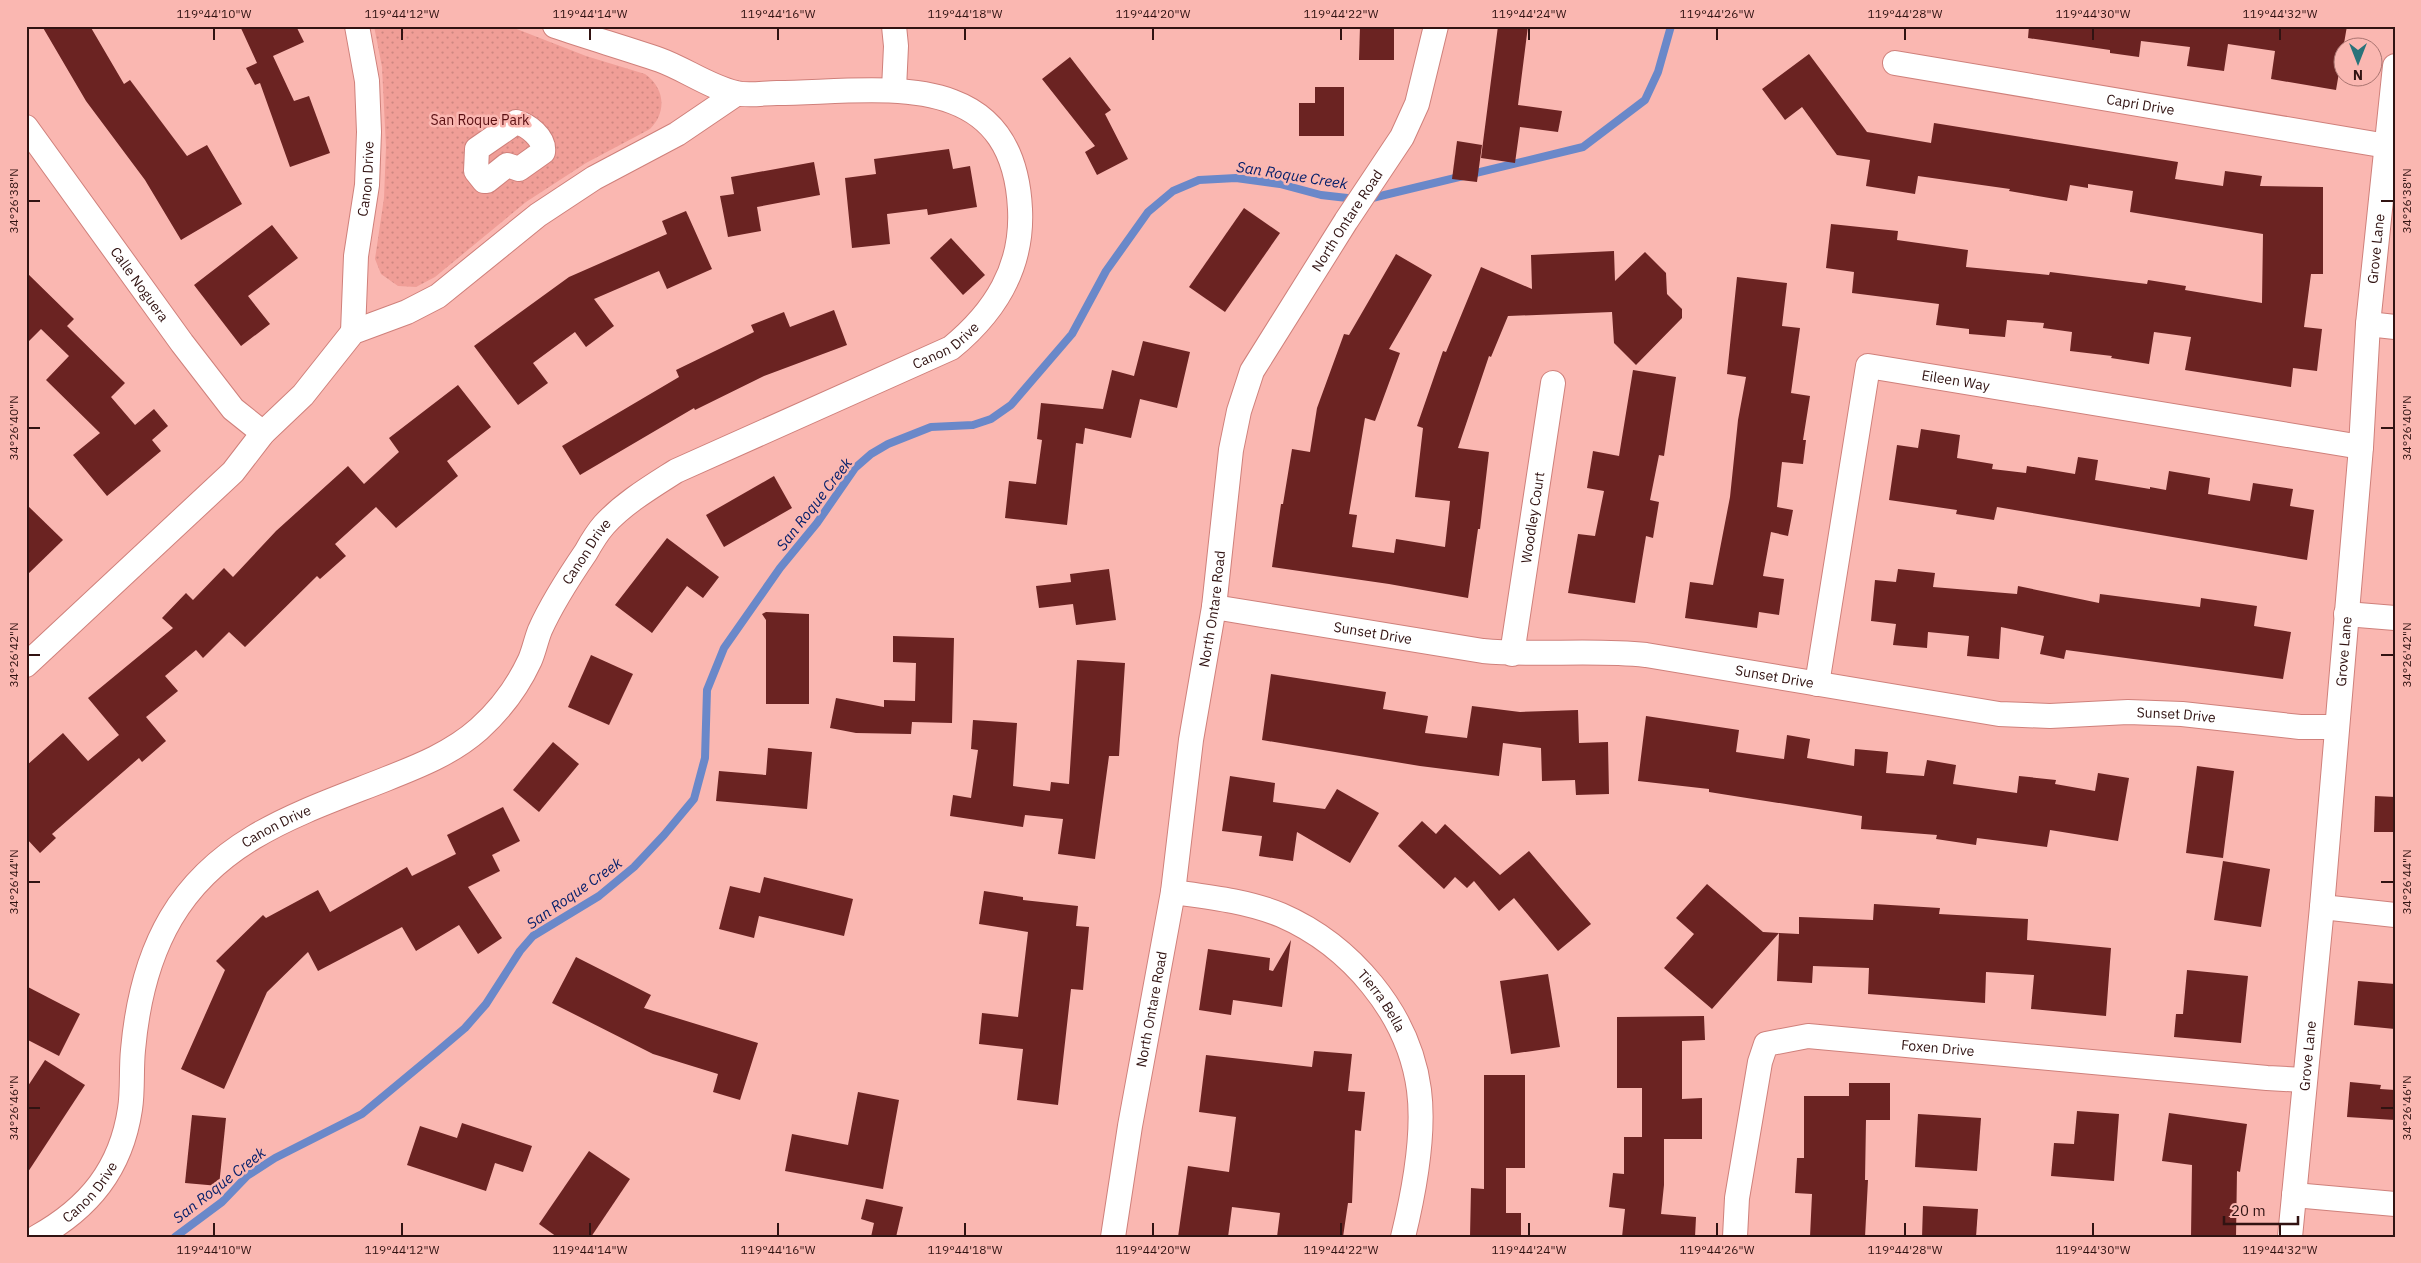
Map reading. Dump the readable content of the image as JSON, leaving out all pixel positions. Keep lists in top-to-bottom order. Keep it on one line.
{"streets":{"street":["Capri Drive","Canon Drive","North Ontare Road","Grove Lane","Calle Noguera","Eileen Way","Woodley Court","Sunset Drive","Tierra Bella","Foxen Drive"]},"crossings":[["Capri Drive","Grove Lane"],["North Ontare Road","Sunset Drive"],["North Ontare Road","Tierra Bella"],["Grove Lane","Eileen Way"],["Grove Lane","Sunset Drive"],["Grove Lane","Foxen Drive"],["Eileen Way","Sunset Drive"],["Woodley Court","Sunset Drive"]],"water":["San Roque Creek"],"parks":["San Roque Park"],"scale_bar":"20 m","north":"bottom","coordinates":["119°44'10\"W","119°44'12\"W","119°44'14\"W","119°44'16\"W","119°44'18\"W","119°44'20\"W","119°44'22\"W","119°44'24\"W","119°44'26\"W","119°44'28\"W","119°44'30\"W","119°44'32\"W","34°26'38\"N","34°26'40\"N","34°26'42\"N","34°26'44\"N","34°26'46\"N"]}
